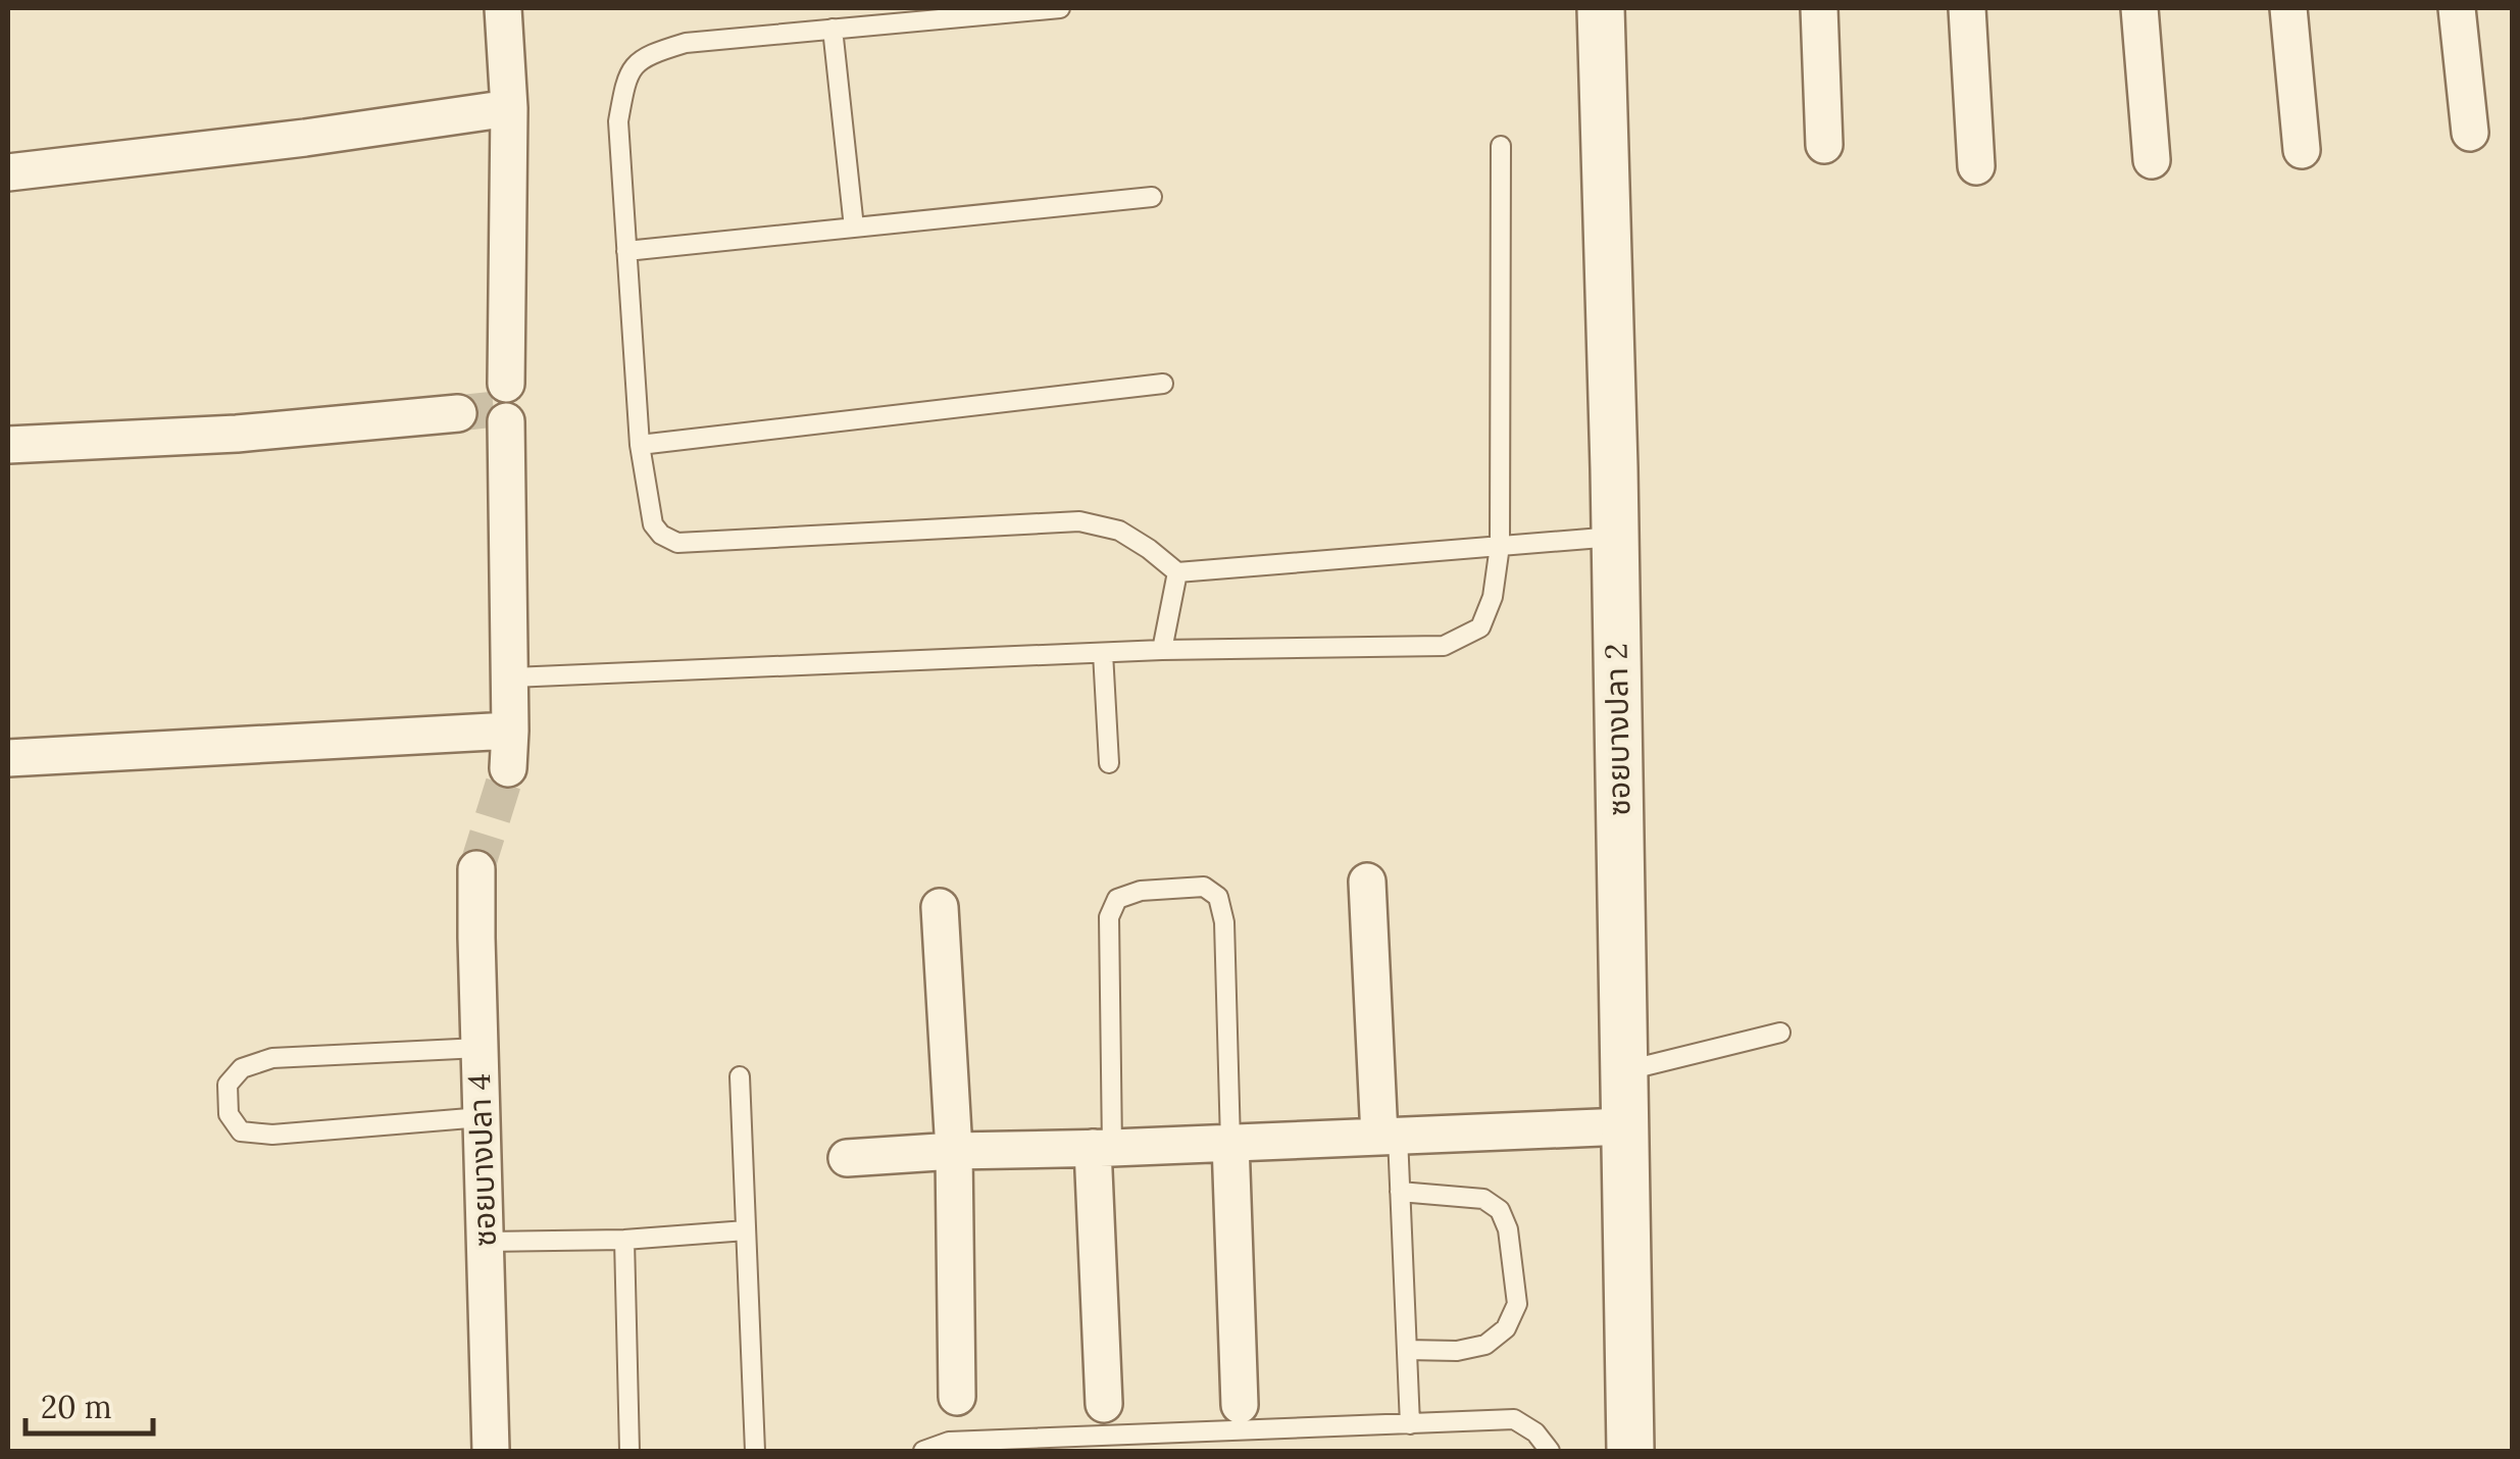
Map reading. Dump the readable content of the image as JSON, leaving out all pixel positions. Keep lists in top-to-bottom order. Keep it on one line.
{"streets":{"street":["ซอยบางปลา 2","ซอยบางปลา 4"]},"scale_bar":"20 m"}
